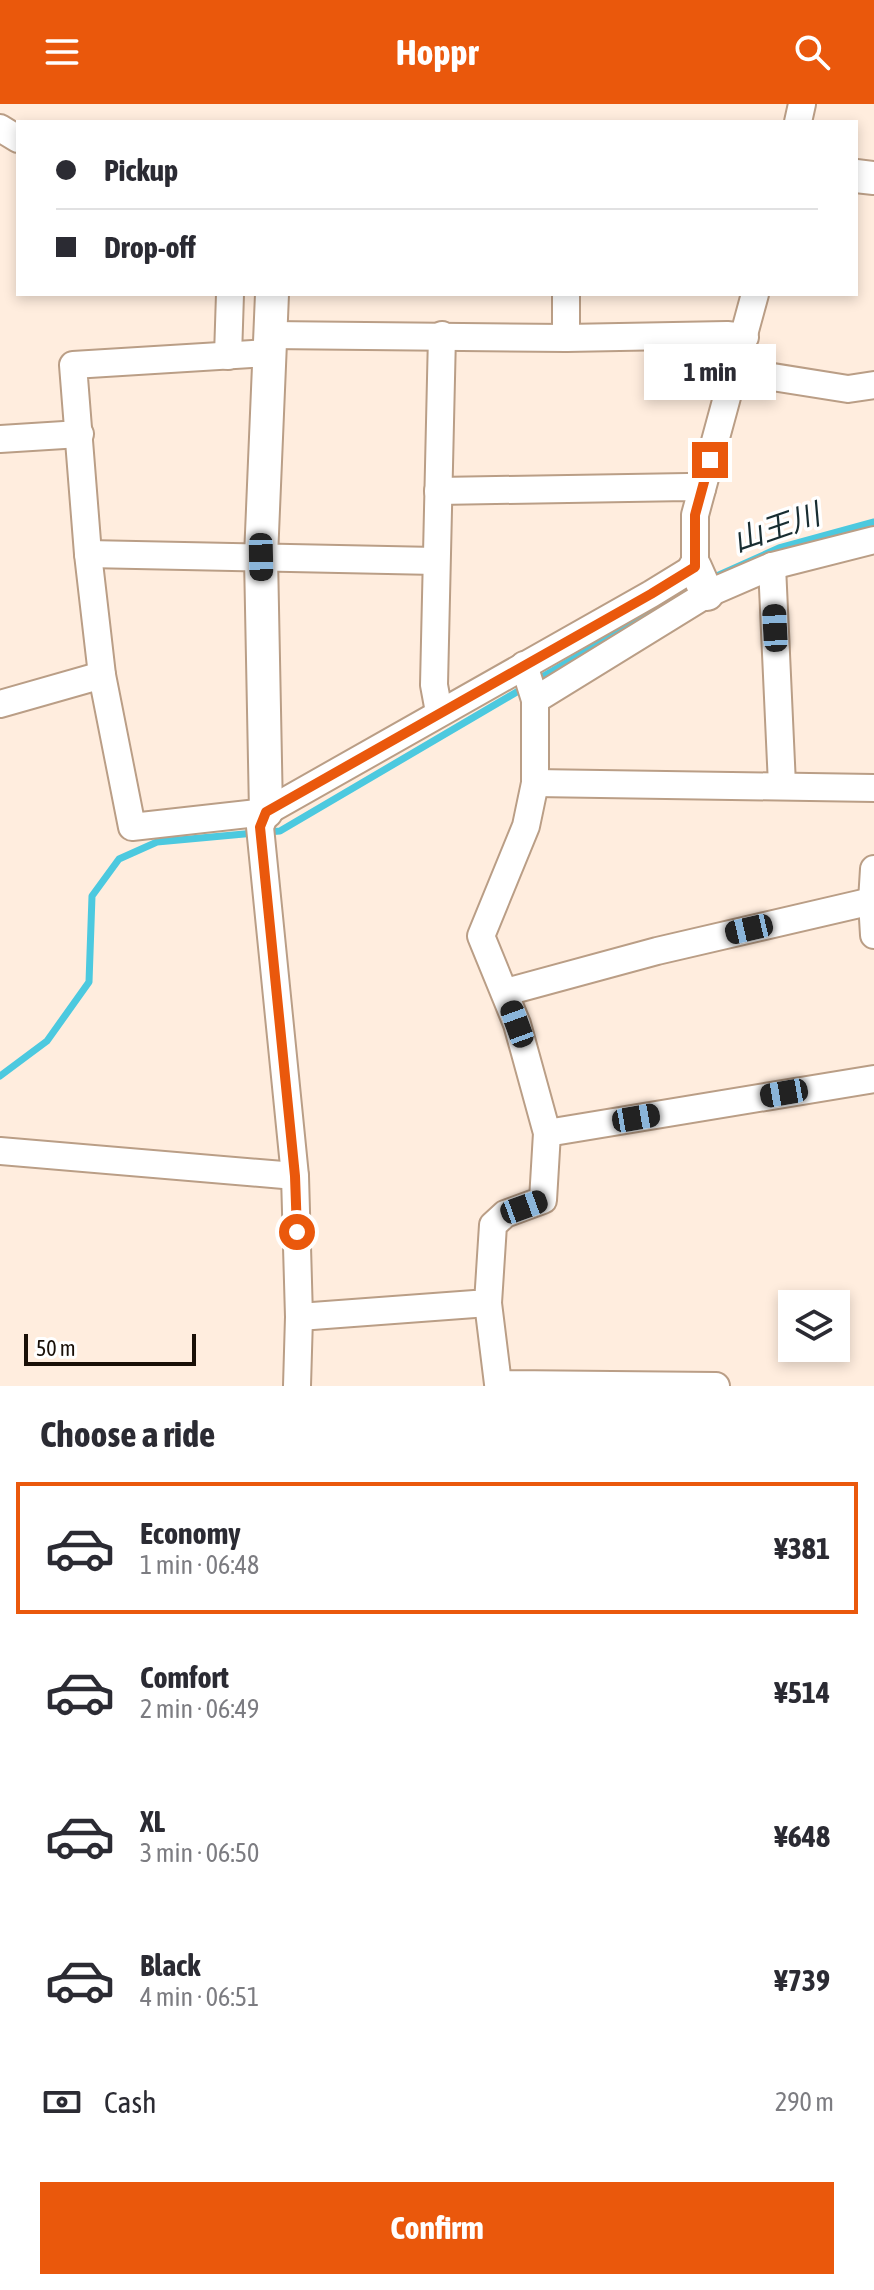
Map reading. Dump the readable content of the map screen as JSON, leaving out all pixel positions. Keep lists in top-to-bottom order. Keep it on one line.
{"water":["山王川"],"scale_bar":"50 m","page":{"header":"Hoppr","banner":["Pickup","Drop-off"],"bubble":"1 min","scale":"50 m","heading":"Choose a ride","list":[{"name":"Economy","note":"1 min · 06:48","value":"¥381"},{"name":"Comfort","note":"2 min · 06:49","value":"¥514"},{"name":"XL","note":"3 min · 06:50","value":"¥648"},{"name":"Black","note":"4 min · 06:51","value":"¥739"}],"pay":["Cash","290 m"],"buttons":"Confirm"}}
